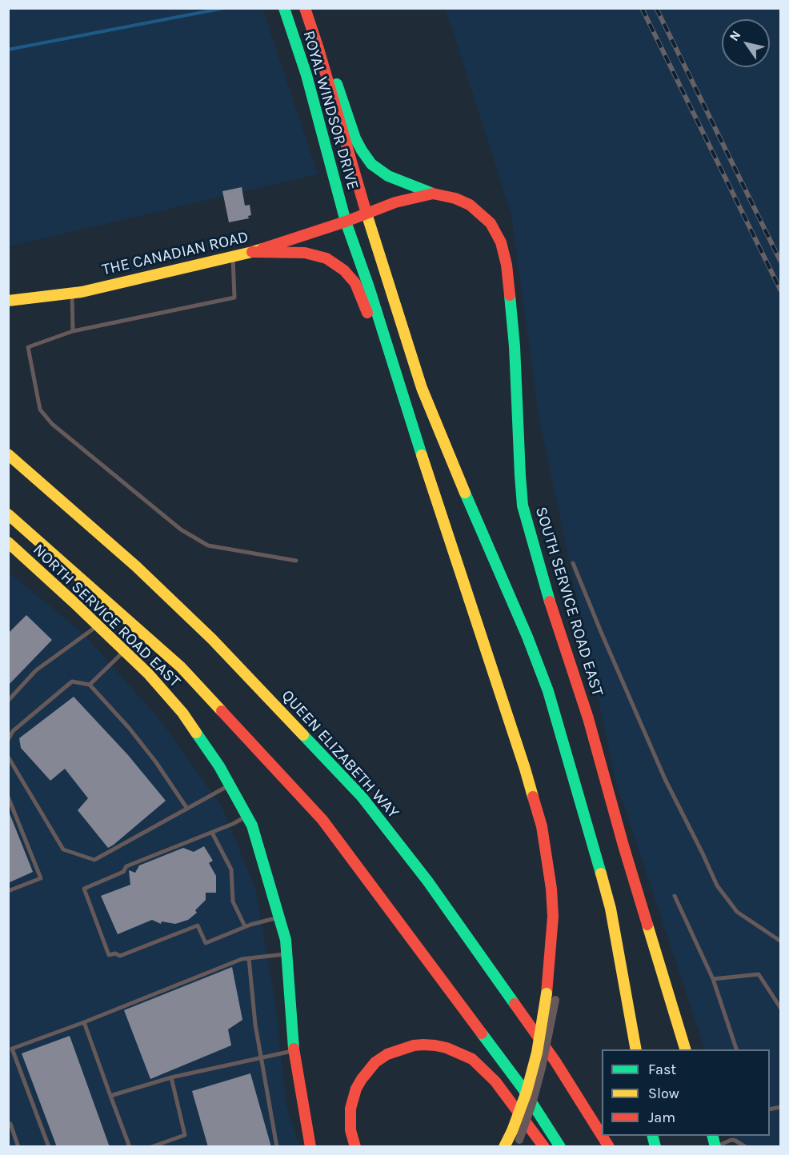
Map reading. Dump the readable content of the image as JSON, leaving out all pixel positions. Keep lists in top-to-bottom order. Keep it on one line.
{"streets":{"main road":["ROYAL WINDSOR DRIVE","THE CANADIAN ROAD","SOUTH SERVICE ROAD EAST","NORTH SERVICE ROAD EAST","QUEEN ELIZABETH WAY"]},"crossings":[["ROYAL WINDSOR DRIVE","THE CANADIAN ROAD"],["ROYAL WINDSOR DRIVE","SOUTH SERVICE ROAD EAST"],["THE CANADIAN ROAD","SOUTH SERVICE ROAD EAST"]],"legend":["Fast","Slow","Jam"],"north":"top left"}
